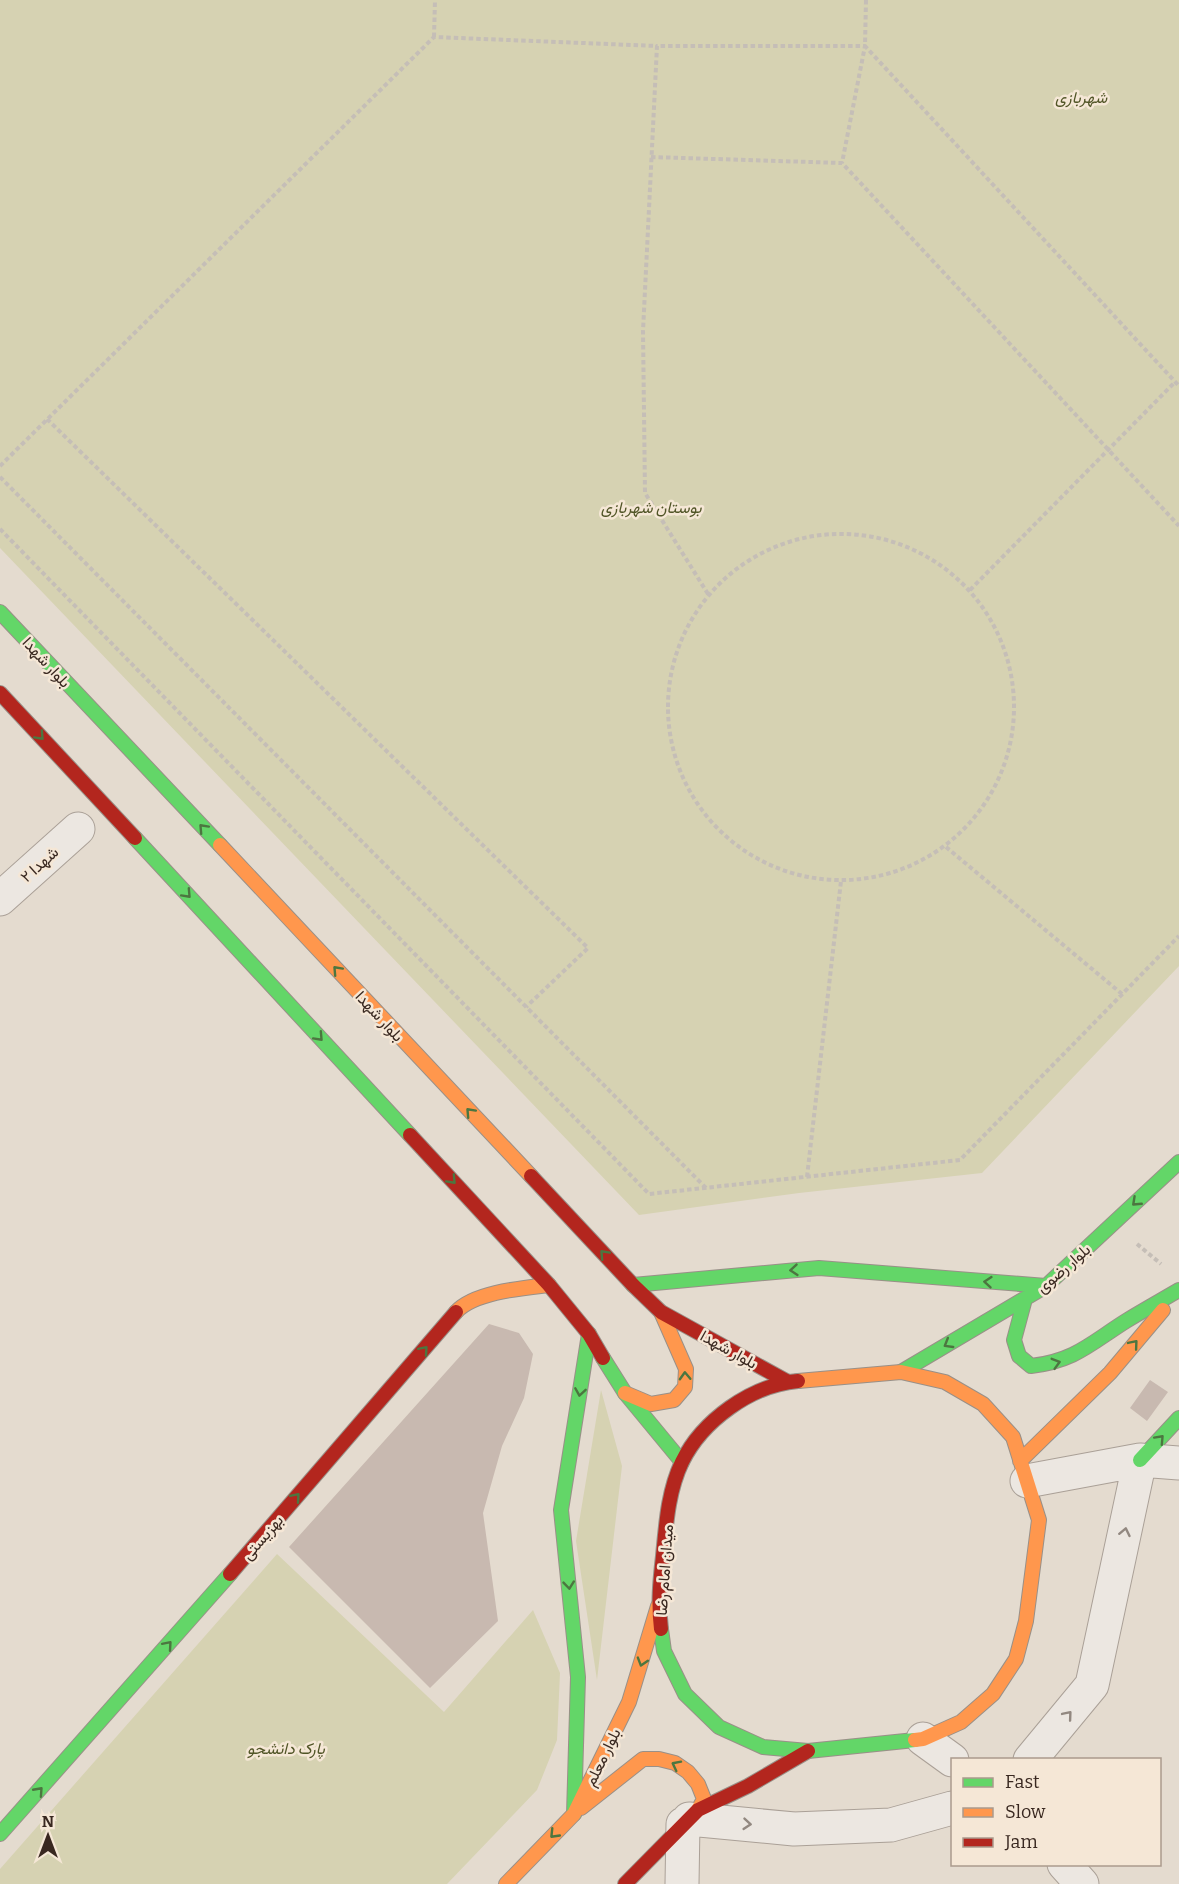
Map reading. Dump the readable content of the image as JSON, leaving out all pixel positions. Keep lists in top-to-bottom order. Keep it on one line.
{"streets":{"main road":["بلوار شهدا","بلوار رضوی","بهزیستی","میدان امام رضا","بلوار معلم"],"street":["شهدا ۲"]},"crossings":[["بلوار شهدا","میدان امام رضا"],["بلوار رضوی","میدان امام رضا"],["میدان امام رضا","بلوار معلم"]],"one_way":["بلوار رضوی","بهزیستی","بلوار معلم"],"parks":["شهربازی","بوستان شهربازی","پارک دانشجو"],"legend":["Fast","Slow","Jam"],"north":"top"}
